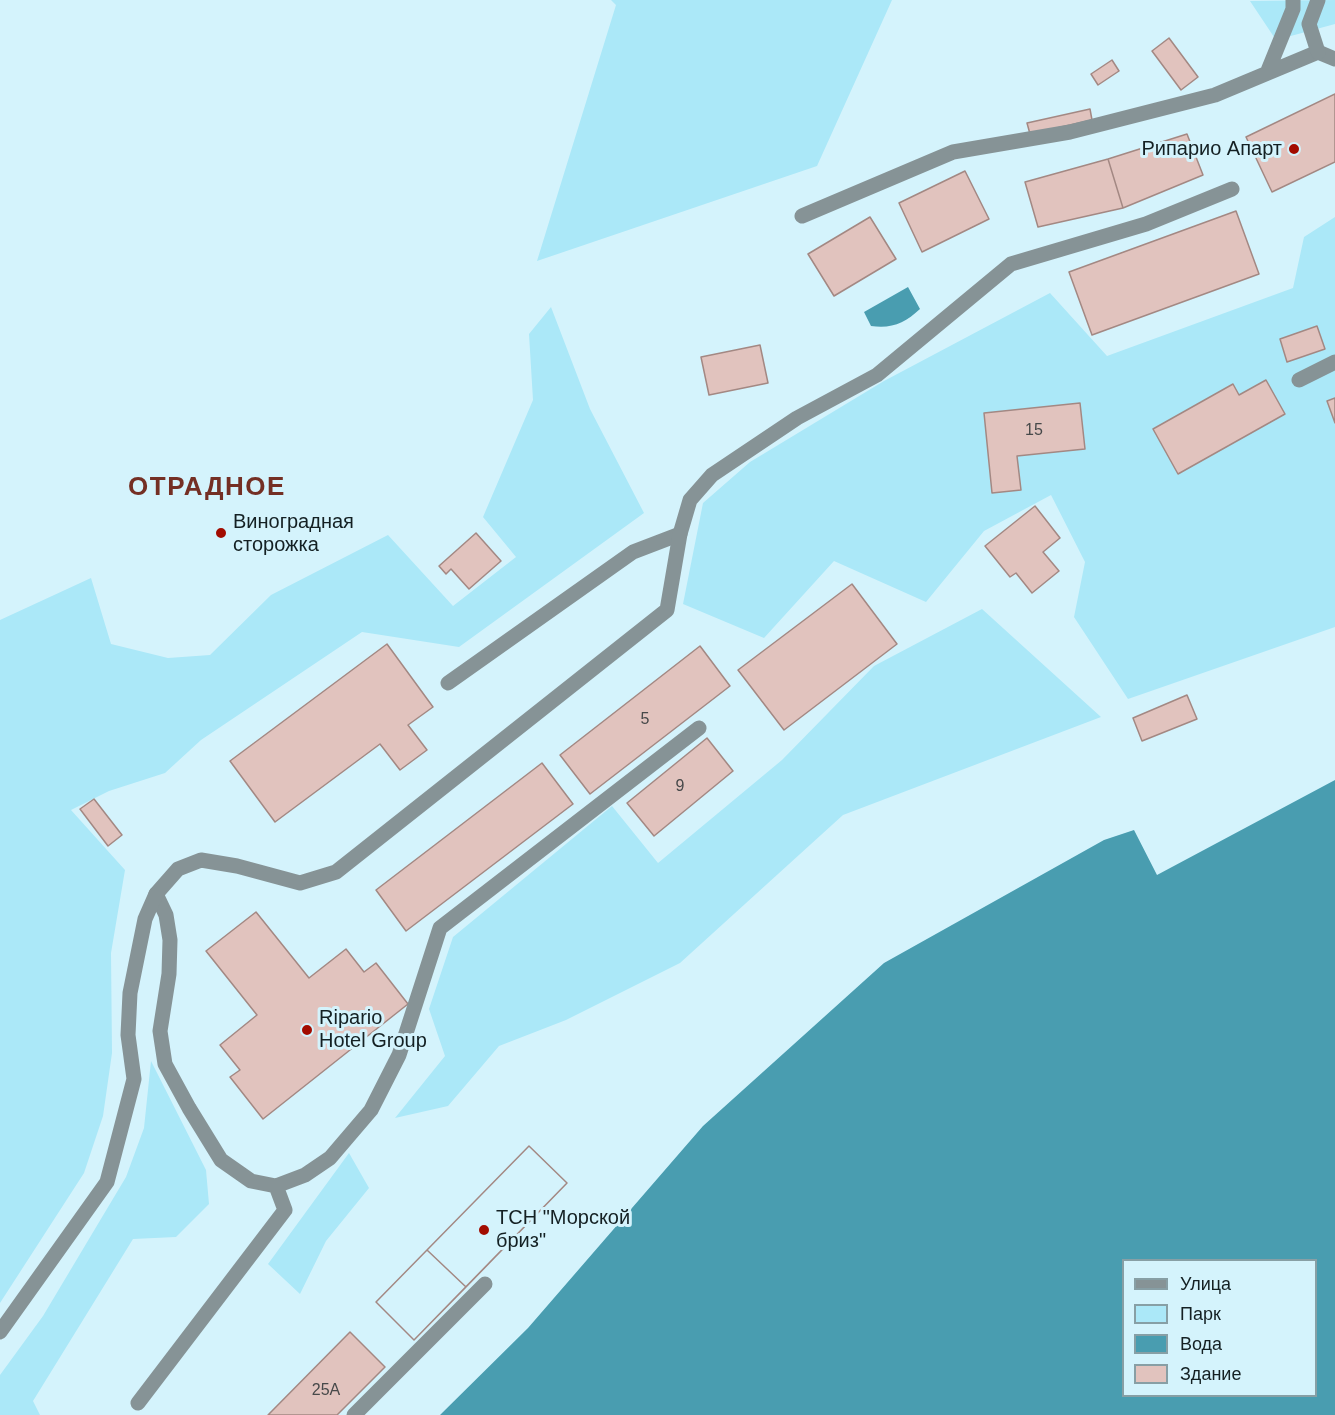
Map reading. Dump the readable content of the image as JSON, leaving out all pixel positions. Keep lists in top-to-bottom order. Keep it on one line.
{"districts":["ОТРАДНОЕ"],"places":["Рипарио Апарт","Виноградная сторожка","Ripario Hotel Group","ТСН \"Морской бриз\""],"house_numbers":["15","5","9","25А"],"legend":["Улица","Парк","Вода","Здание"]}
